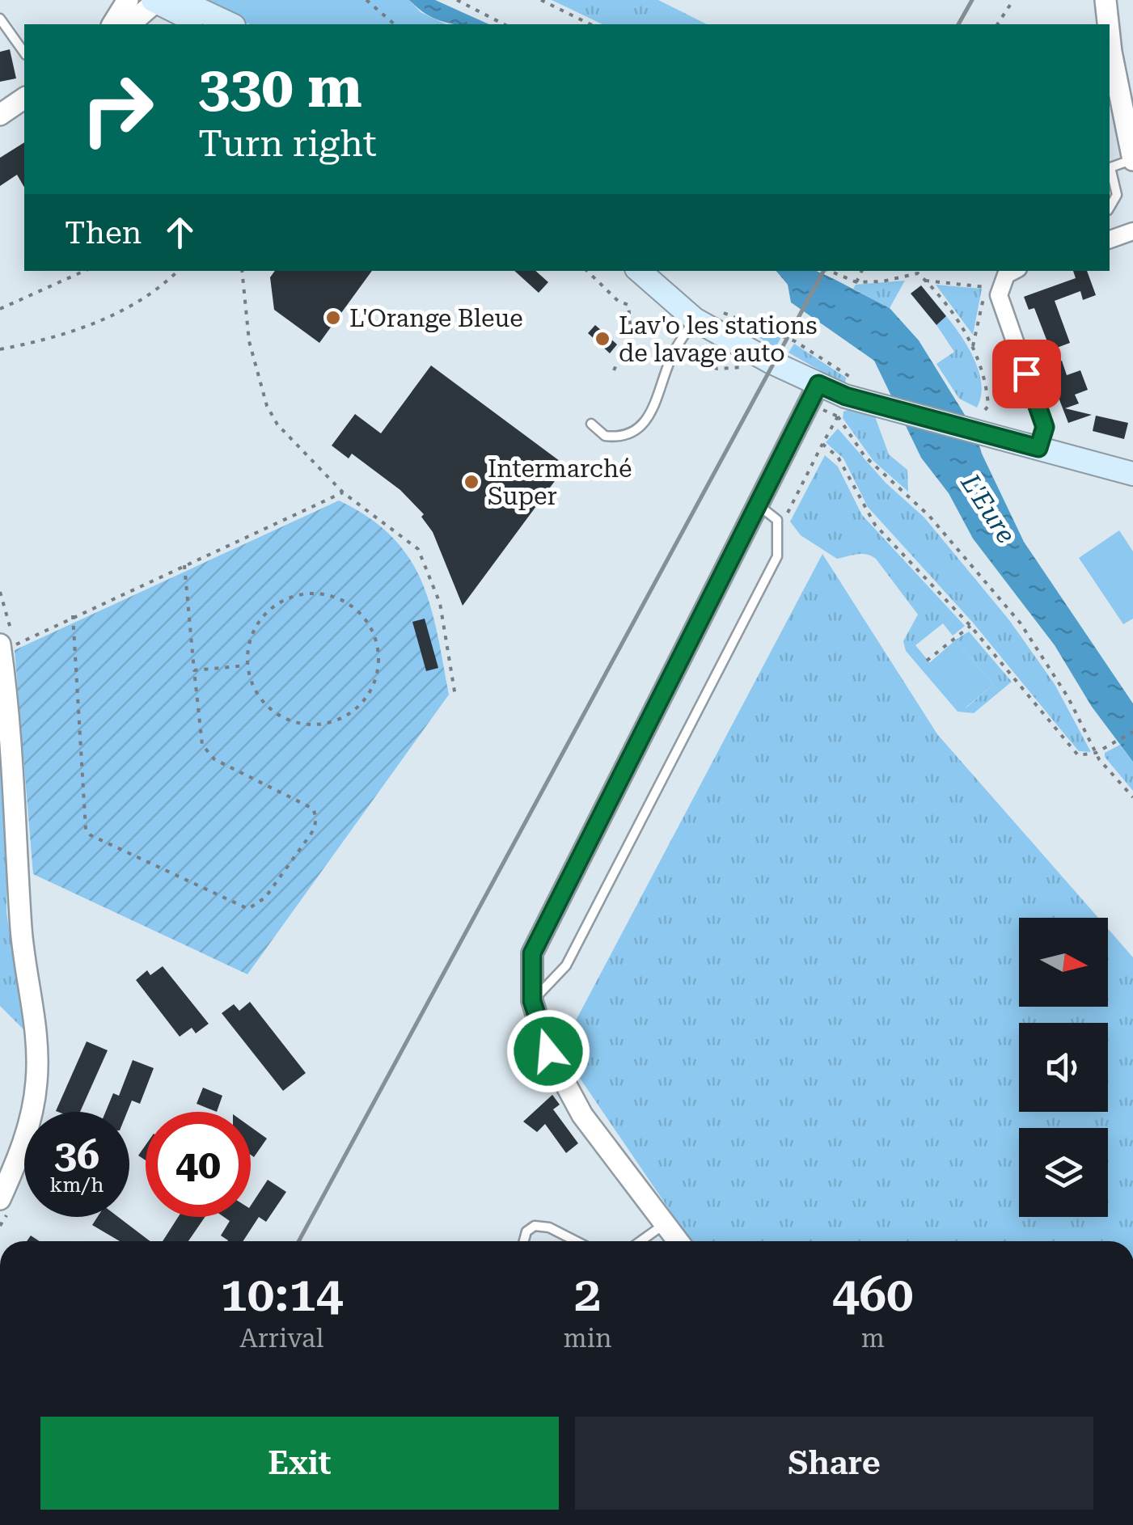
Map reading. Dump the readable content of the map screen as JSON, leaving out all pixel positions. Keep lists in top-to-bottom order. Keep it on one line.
{"water":["L'Eure"],"places":["L'Orange Bleue","Lav'o les stations de lavage auto","Intermarché Super"],"north":"right","page":{"turn":["330 m","Turn right"],"then":"Then","speed":"36 km/h","limit":"40","eta":["10:14","Arrival","2","min","460","m"],"buttons":["Exit","Share"]}}
